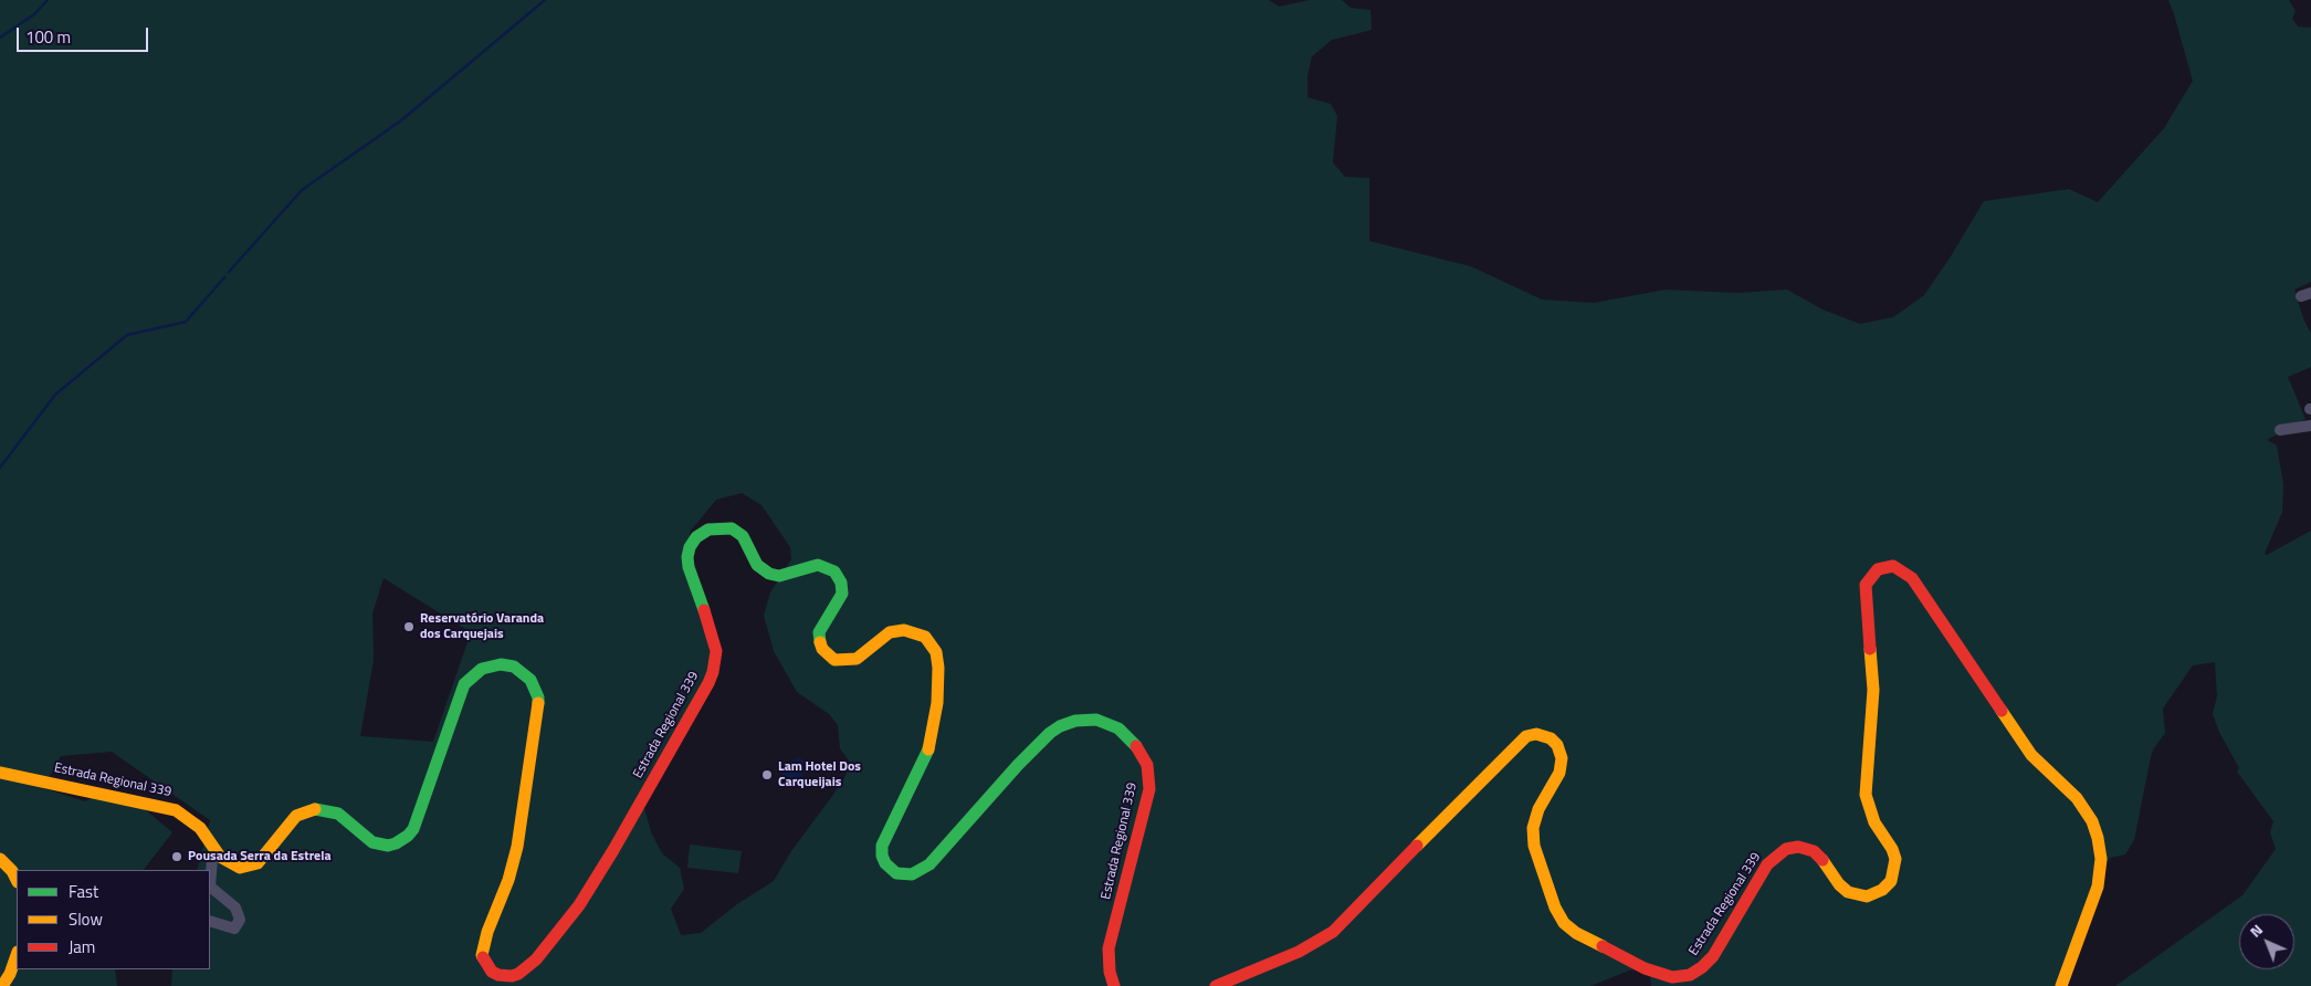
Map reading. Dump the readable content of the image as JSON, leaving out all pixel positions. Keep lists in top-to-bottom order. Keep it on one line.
{"streets":{"main road":["Estrada Regional 339"]},"places":["Reservatório Varanda dos Carquejais","Lam Hotel Dos Carqueijais","Pousada Serra da Estrela"],"legend":["Fast","Slow","Jam"],"scale_bar":"100 m","north":"top left"}
